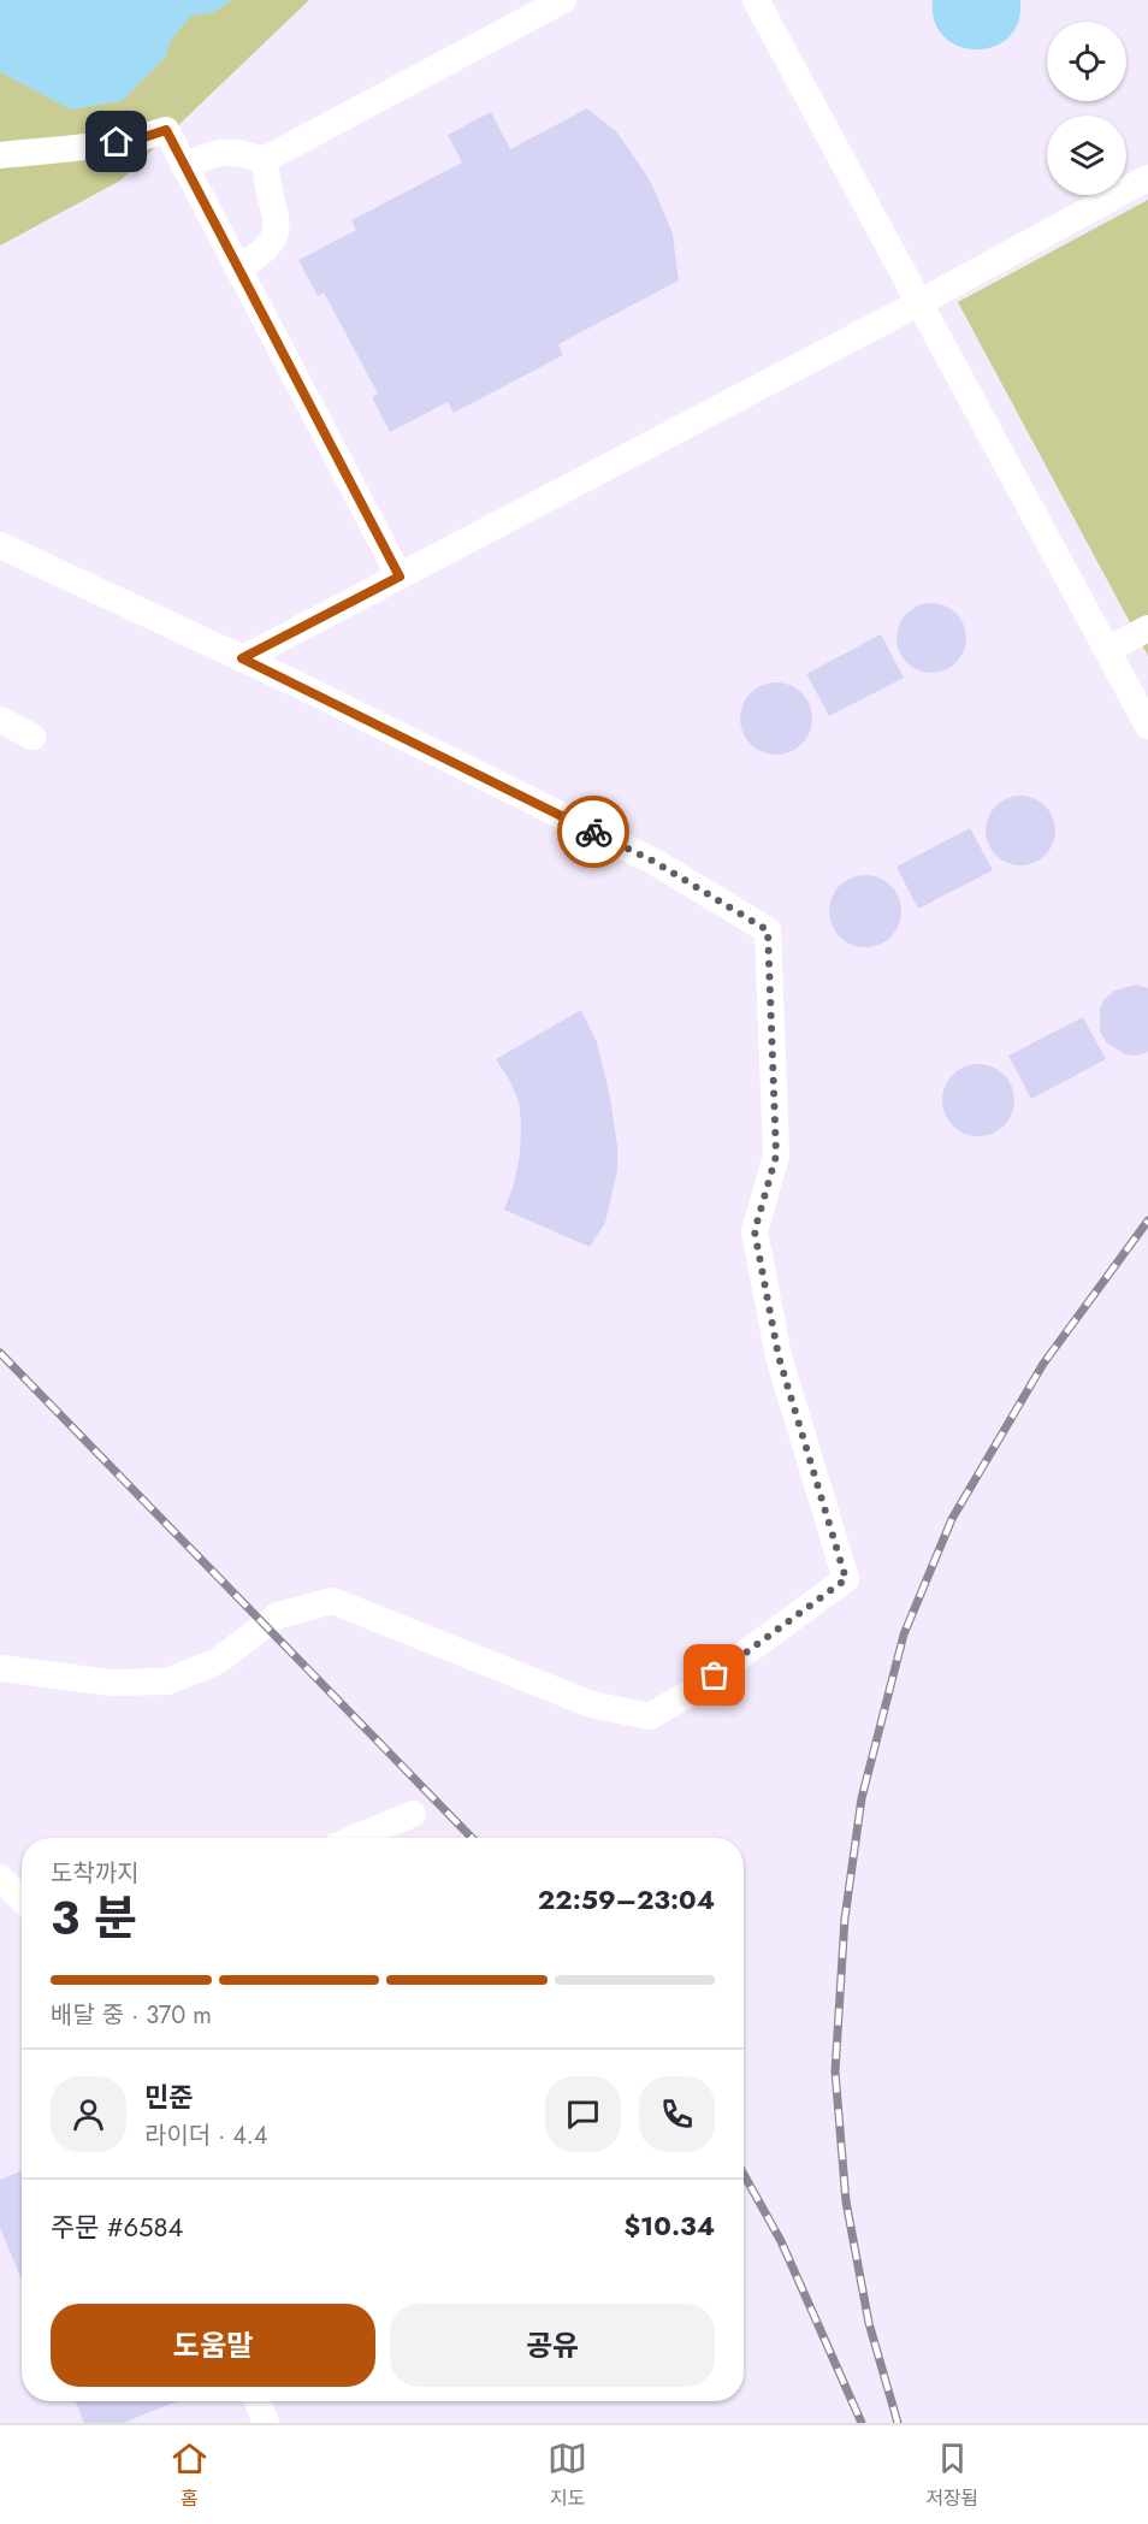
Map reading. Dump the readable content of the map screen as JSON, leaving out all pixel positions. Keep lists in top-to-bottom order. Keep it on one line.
{"page":{"heading":["3 분","도착까지","22:59–23:04"],"panel":["민준","라이더 · 4.4","주문 #6584","$10.34"],"bar":"배달 중 · 370 m","buttons":["도움말","공유"],"tabs":["홈","지도","저장됨"]}}
